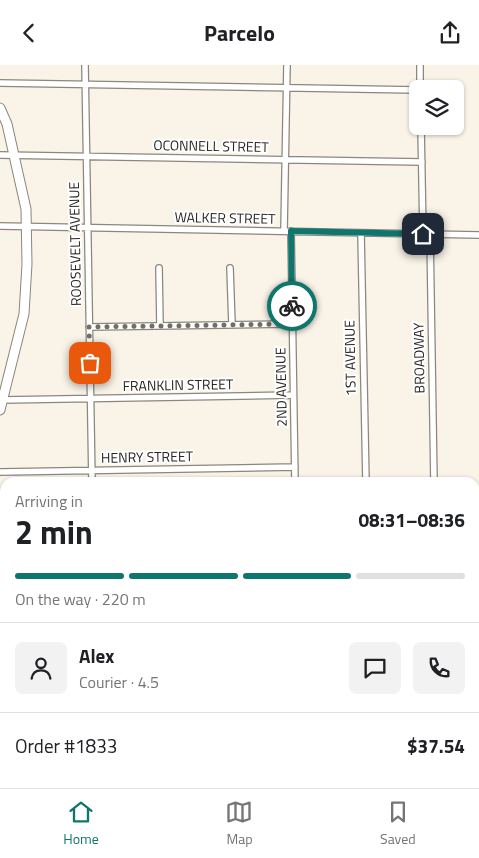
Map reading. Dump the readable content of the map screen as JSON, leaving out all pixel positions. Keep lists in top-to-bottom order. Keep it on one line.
{"streets":{"street":["OCONNELL STREET","WALKER STREET","ROOSEVELT AVENUE","1ST AVENUE","BROADWAY","FRANKLIN STREET","2ND AVENUE","HENRY STREET"]},"crossings":[["OCONNELL STREET","ROOSEVELT AVENUE"],["OCONNELL STREET","BROADWAY"],["WALKER STREET","ROOSEVELT AVENUE"],["WALKER STREET","1ST AVENUE"],["WALKER STREET","BROADWAY"],["WALKER STREET","2ND AVENUE"],["ROOSEVELT AVENUE","FRANKLIN STREET"],["ROOSEVELT AVENUE","HENRY STREET"],["FRANKLIN STREET","2ND AVENUE"],["2ND AVENUE","HENRY STREET"]],"page":{"header":"Parcelo","heading":["2 min","Arriving in","08:31–08:36"],"panel":["Alex","Courier · 4.5","Order #1833","$37.54"],"bar":"On the way · 220 m","tabs":["Home","Map","Saved"]}}
